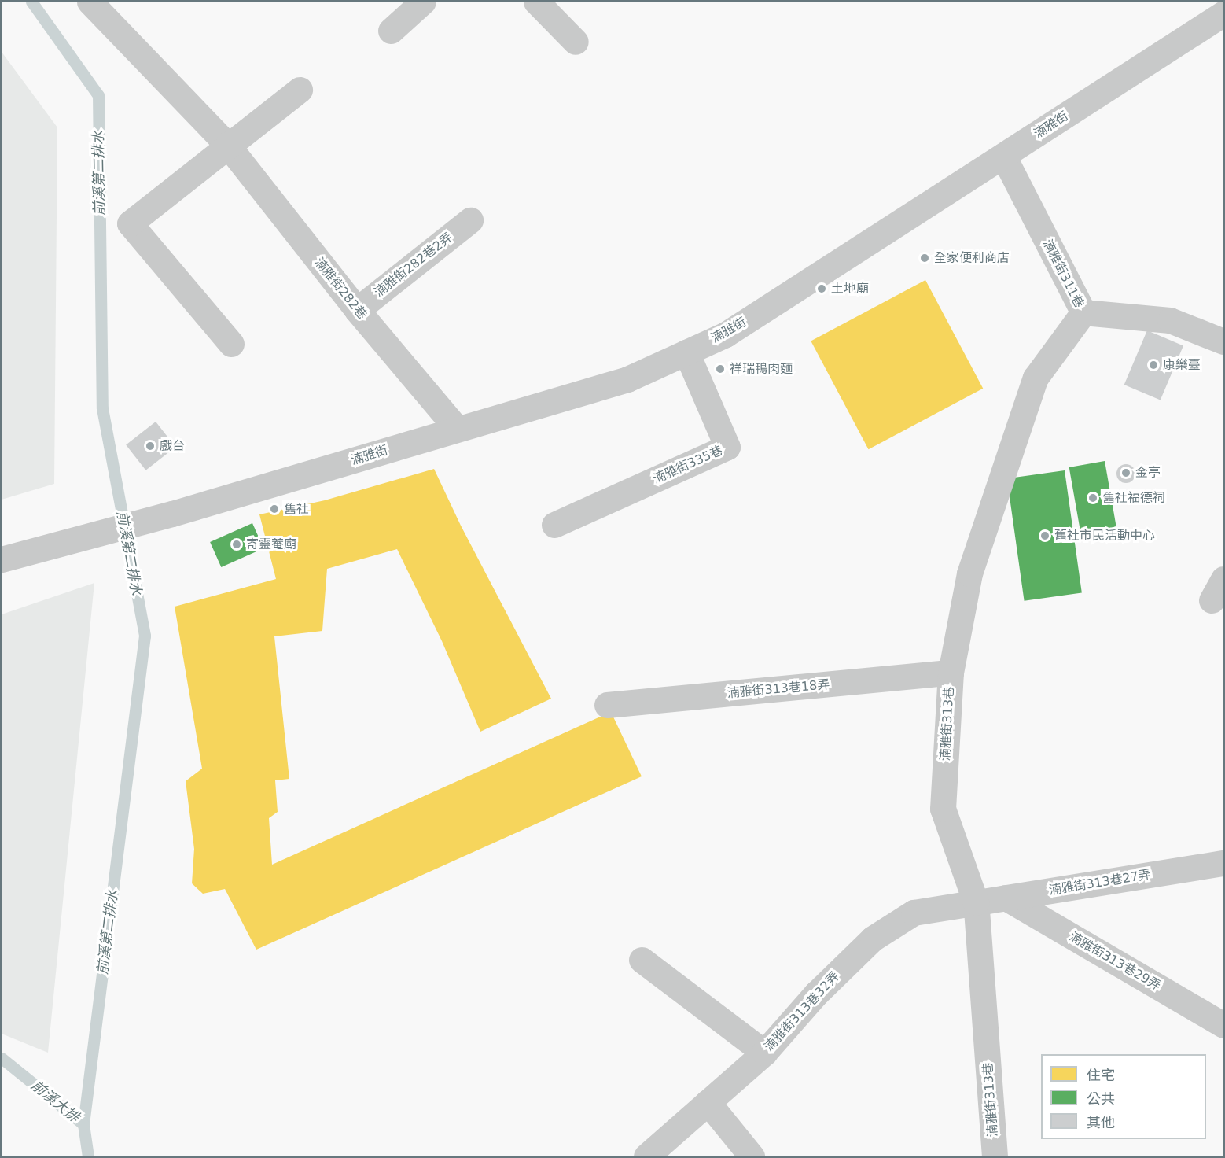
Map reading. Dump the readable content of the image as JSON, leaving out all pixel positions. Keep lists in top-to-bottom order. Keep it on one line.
{"streets":{"street":["湳雅街","湳雅街282巷2弄","湳雅街311巷","湳雅街282巷","湳雅街335巷","湳雅街313巷18弄","湳雅街313巷","湳雅街313巷27弄","湳雅街313巷29弄","湳雅街313巷32弄"]},"crossings":[["湳雅街","湳雅街311巷"],["湳雅街","湳雅街282巷"],["湳雅街","湳雅街335巷"],["湳雅街282巷2弄","湳雅街282巷"],["湳雅街311巷","湳雅街313巷"],["湳雅街313巷18弄","湳雅街313巷"],["湳雅街313巷","湳雅街313巷27弄"],["湳雅街313巷","湳雅街313巷32弄"],["湳雅街313巷27弄","湳雅街313巷29弄"],["湳雅街313巷27弄","湳雅街313巷32弄"]],"water":["前溪第二排水","前溪大排"],"places":["全家便利商店","土地廟","康樂臺","祥瑞鴨肉麵","戲台","金亭","舊社福德祠","舊社","舊社市民活動中心","寄靈菴廟"],"legend":["住宅","公共","其他"]}
